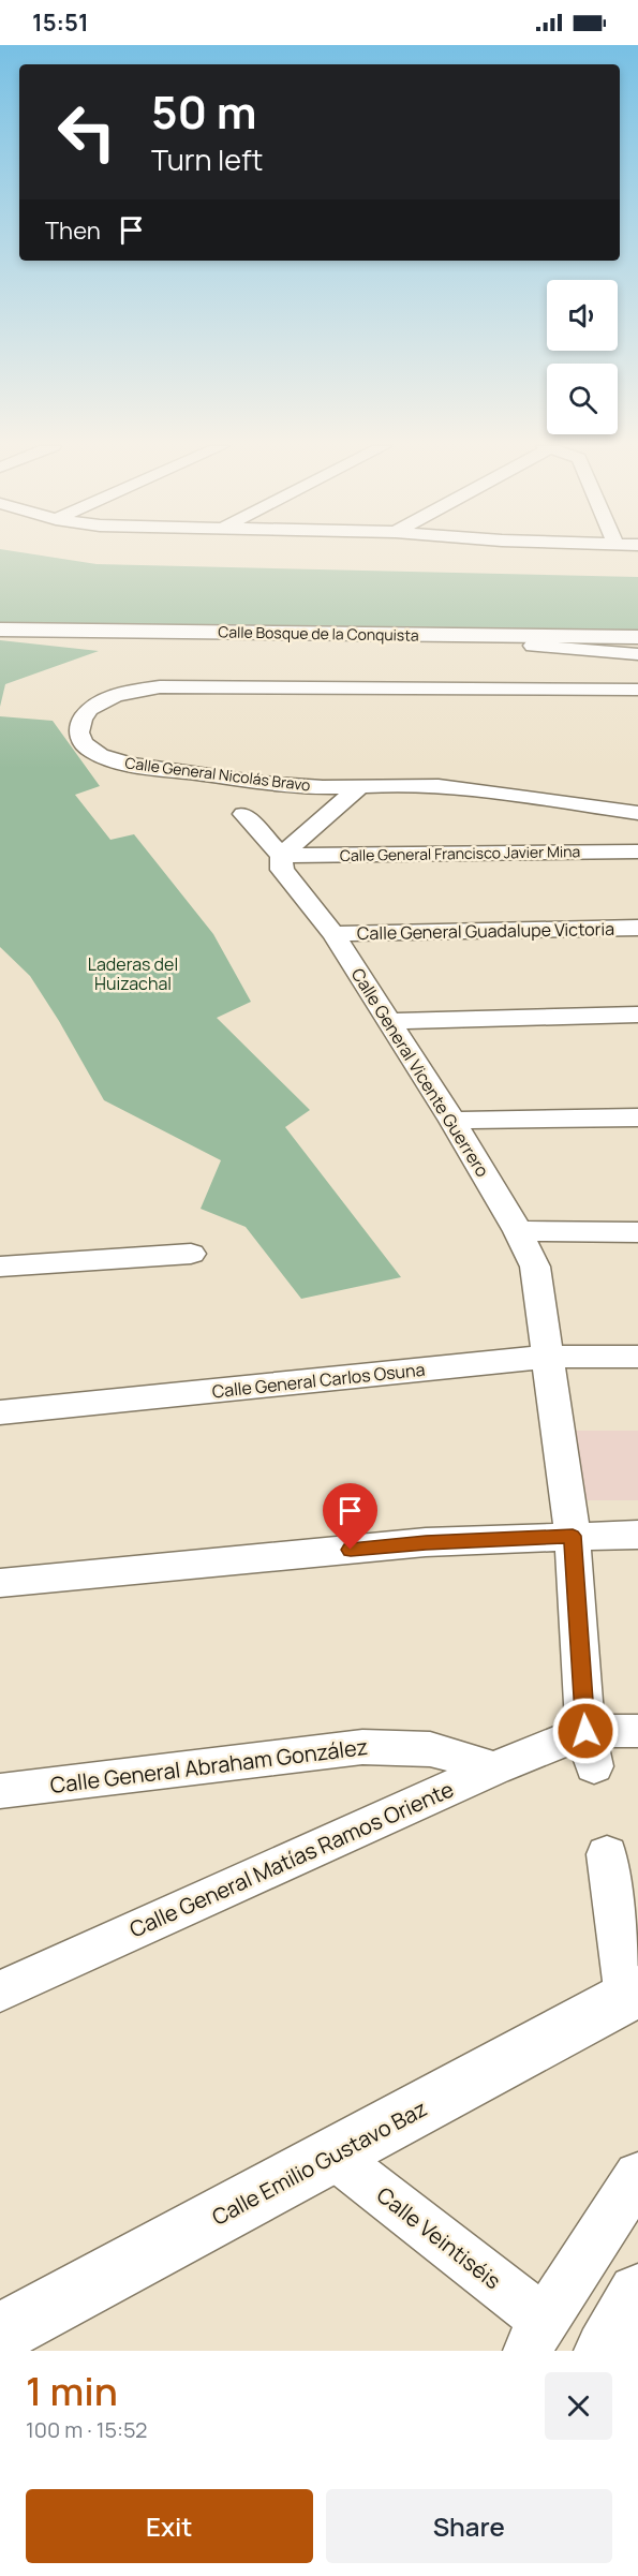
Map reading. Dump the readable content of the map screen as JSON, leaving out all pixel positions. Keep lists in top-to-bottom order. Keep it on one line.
{"streets":{"main road":["Calle Bosque de la Conquista","Calle Emilio Gustavo Baz"],"street":["Calle General Nicolás Bravo","Calle General Francisco Javier Mina","Calle General Guadalupe Victoria","Calle General Vicente Guerrero","Calle General Carlos Osuna","Calle General Abraham González","Calle General Matías Ramos Oriente","Calle Veintiséis"]},"crossings":[["Calle General Francisco Javier Mina","Calle General Vicente Guerrero"],["Calle General Guadalupe Victoria","Calle General Vicente Guerrero"],["Calle General Vicente Guerrero","Calle General Carlos Osuna"],["Calle General Vicente Guerrero","Calle General Matías Ramos Oriente"],["Calle General Abraham González","Calle General Matías Ramos Oriente"],["Calle Emilio Gustavo Baz","Calle Veintiséis"]],"parks":["Laderas del Huizachal"],"page":{"status":"15:51","turn":["50 m","Turn left"],"then":"Then","heading":["1 min","100 m · 15:52"],"buttons":["Exit","Share"]}}
